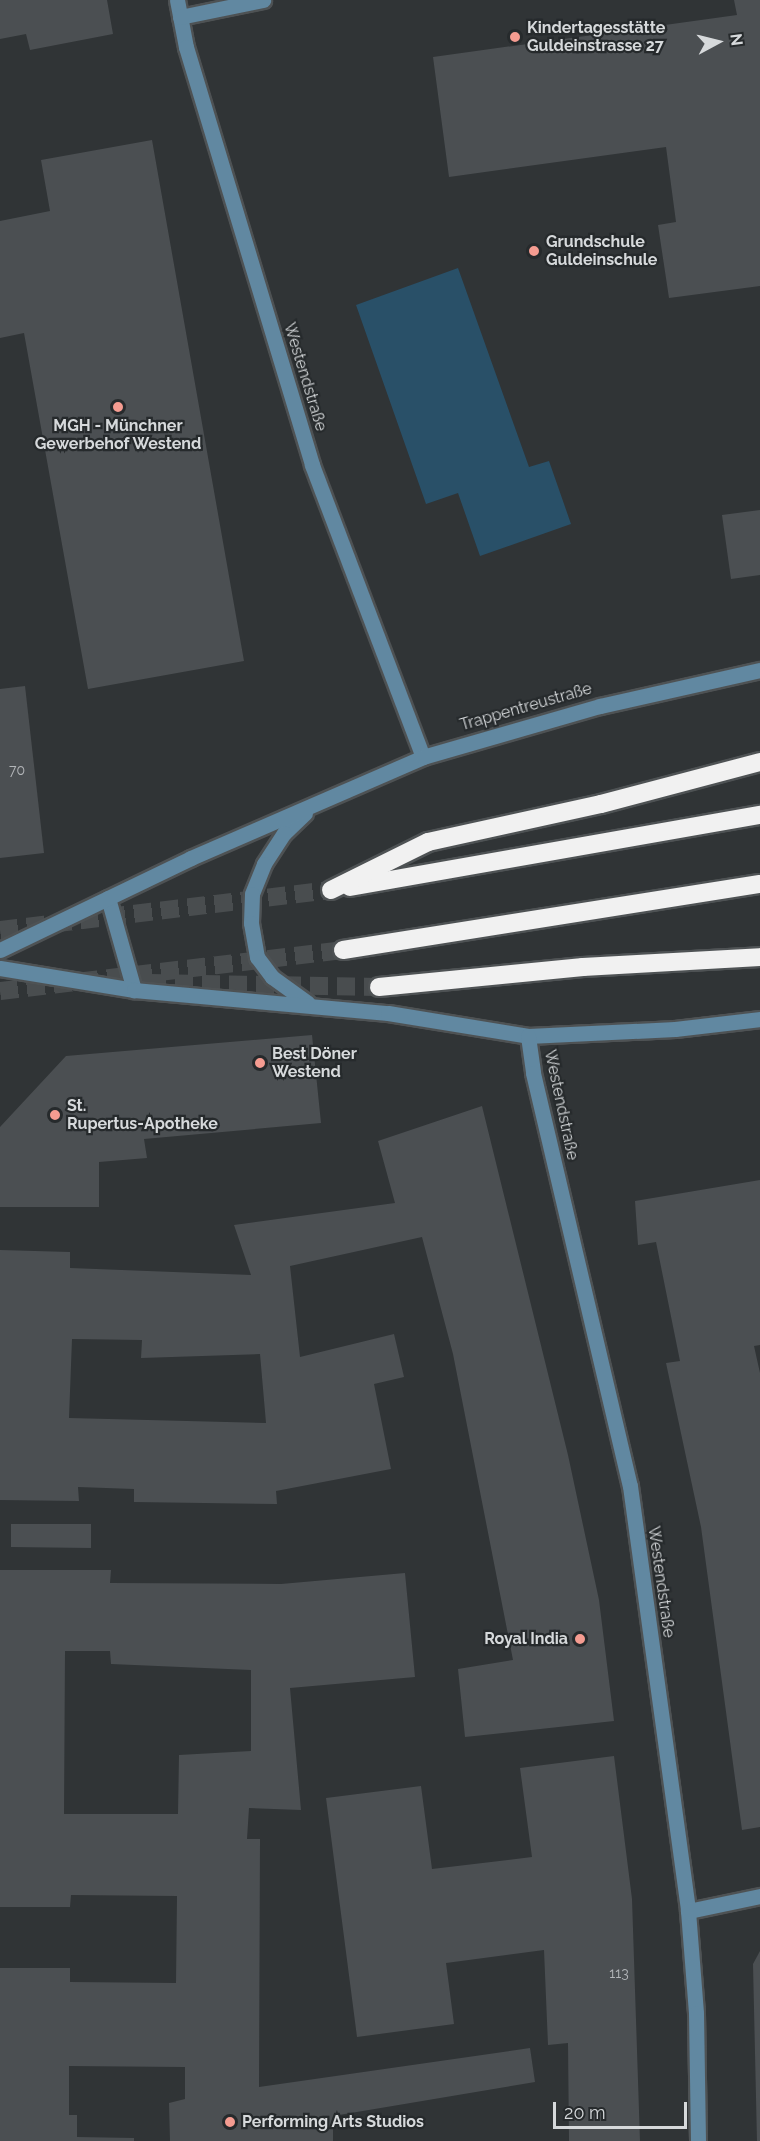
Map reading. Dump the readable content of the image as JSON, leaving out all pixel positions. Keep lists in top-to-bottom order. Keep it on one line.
{"streets":{"street":["Westendstraße","Trappentreustraße"]},"crossings":[["Westendstraße","Trappentreustraße"]],"places":["Kindertagesstätte Guldeinstrasse 27","Grundschule Guldeinschule","MGH - Münchner Gewerbehof Westend","Best Döner Westend","St. Rupertus-Apotheke","Royal India","Performing Arts Studios"],"house_numbers":["70","113"],"scale_bar":"20 m","north":"right"}
